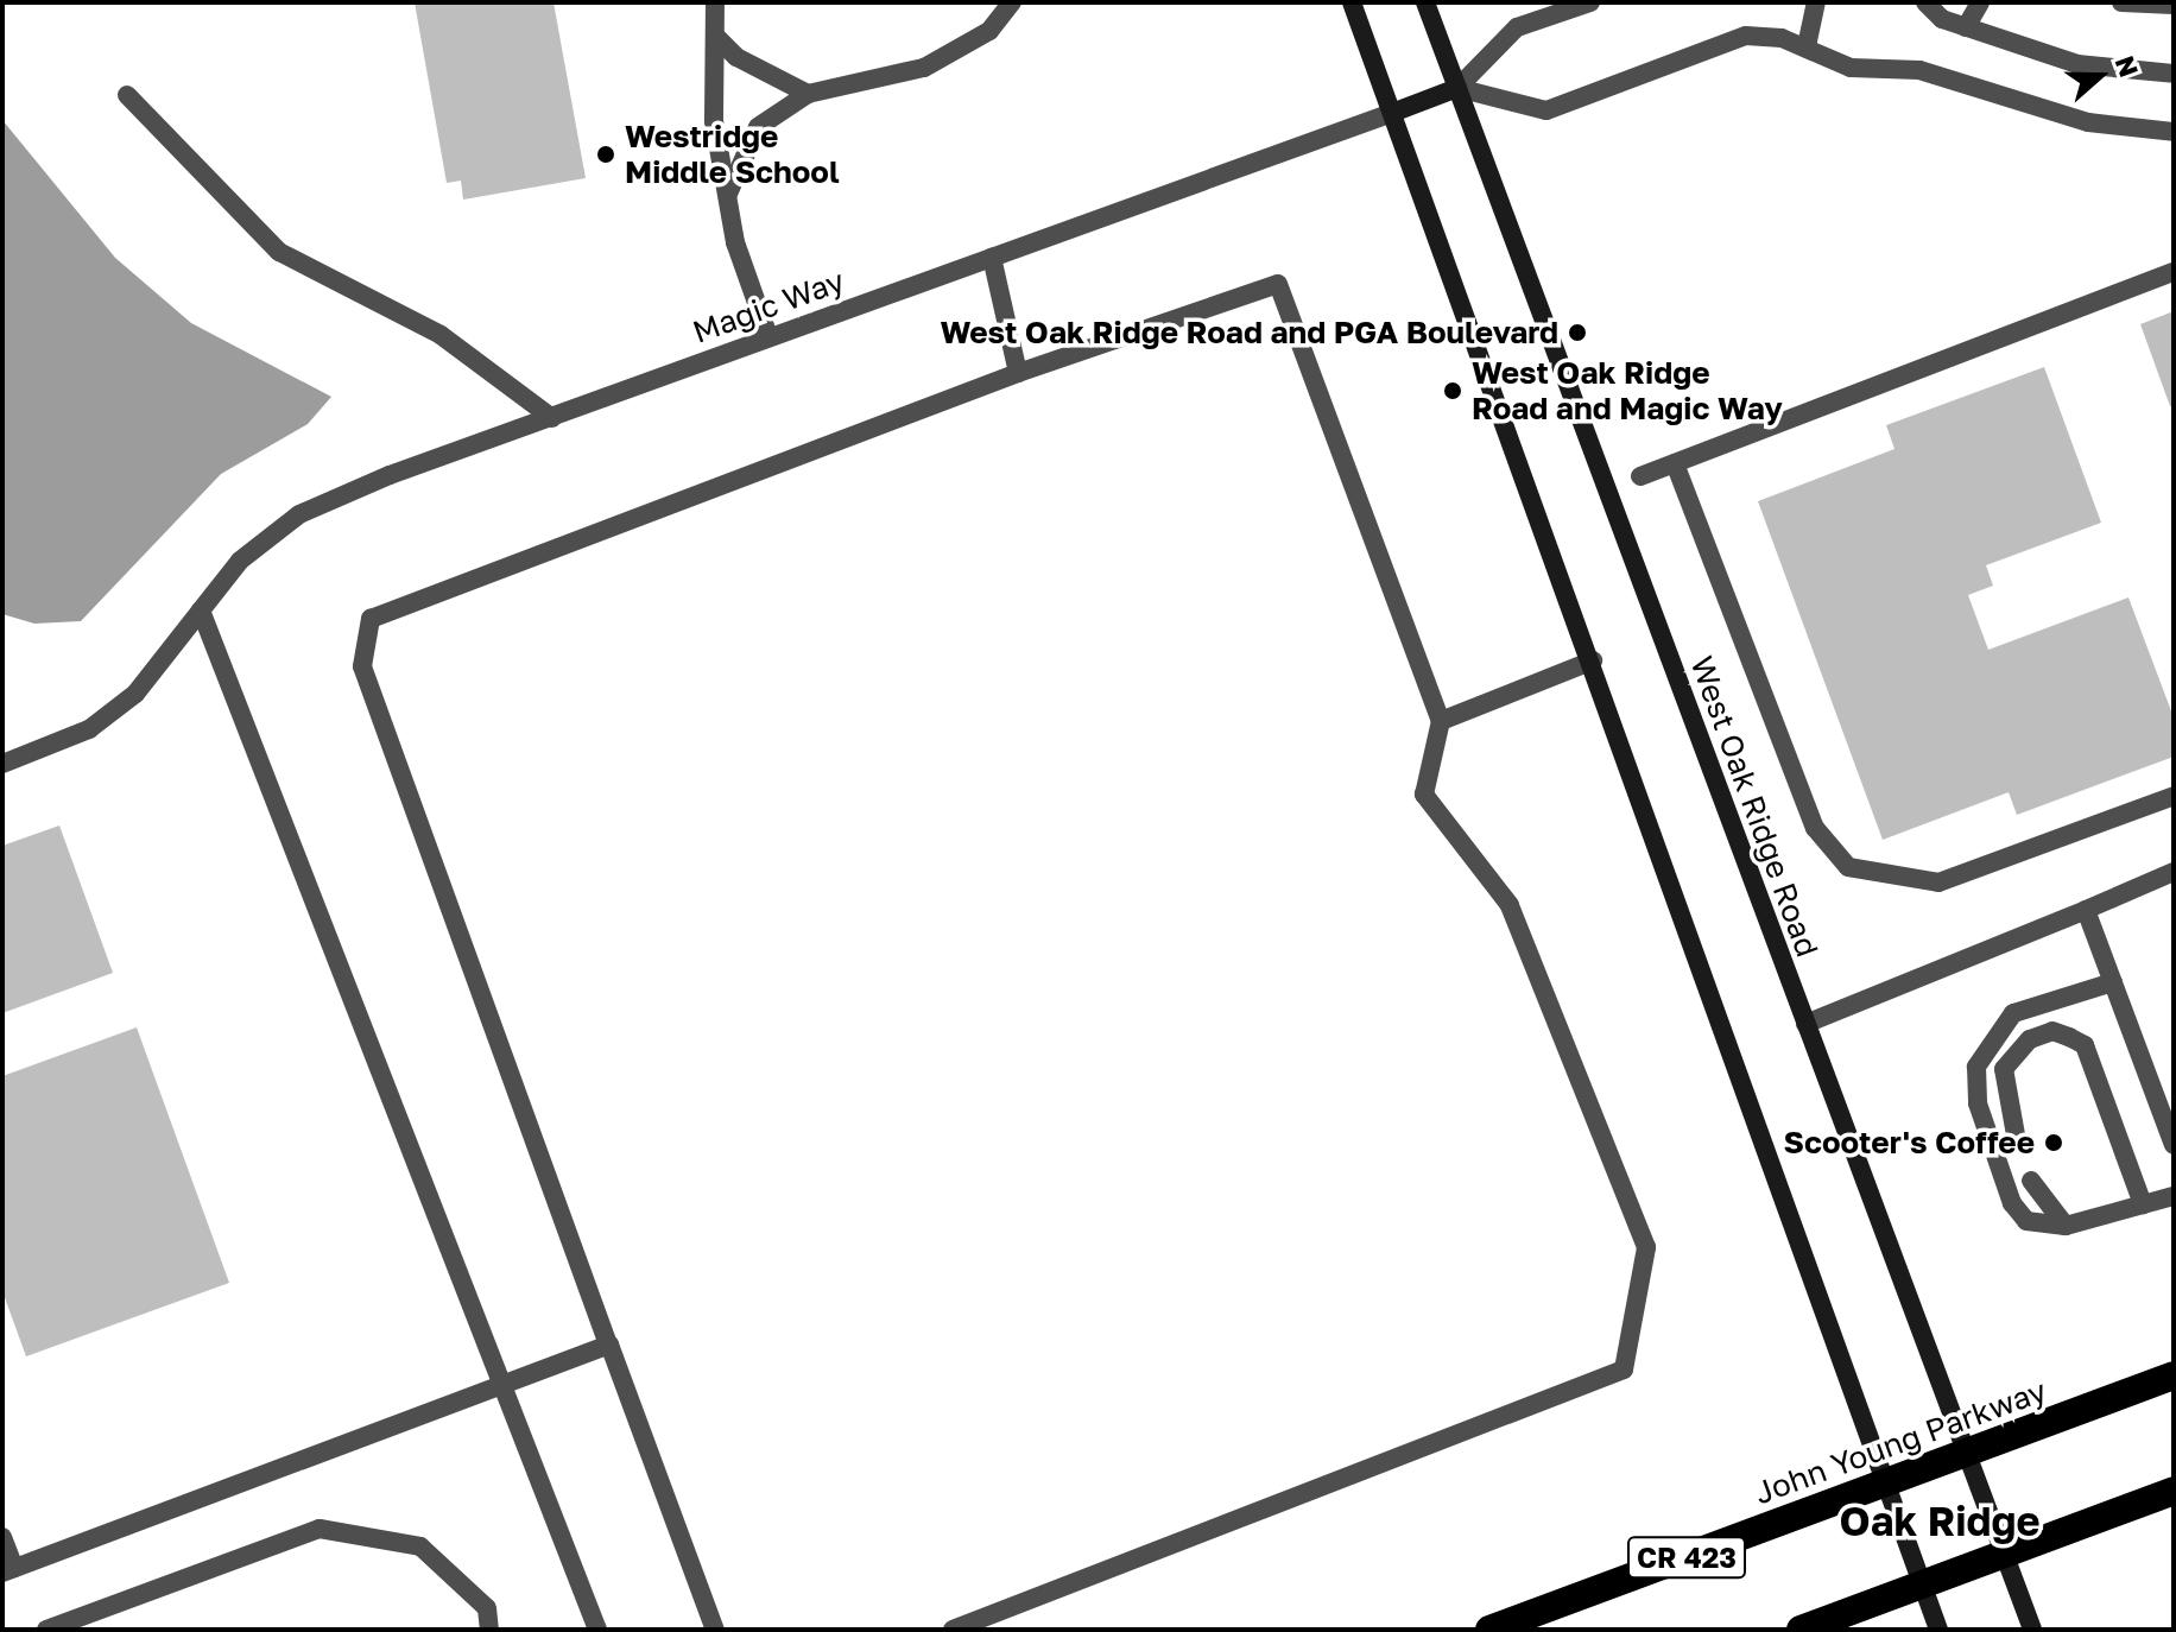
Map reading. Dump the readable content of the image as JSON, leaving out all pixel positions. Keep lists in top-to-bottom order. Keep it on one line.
{"streets":{"highway":["John Young Parkway","CR 423"],"street":["Magic Way","West Oak Ridge Road"]},"crossings":[["West Oak Ridge Road","John Young Parkway"]],"districts":["Oak Ridge"],"places":["Westridge Middle School","West Oak Ridge Road and PGA Boulevard","West Oak Ridge Road and Magic Way","Scooter's Coffee"],"north":"right"}
